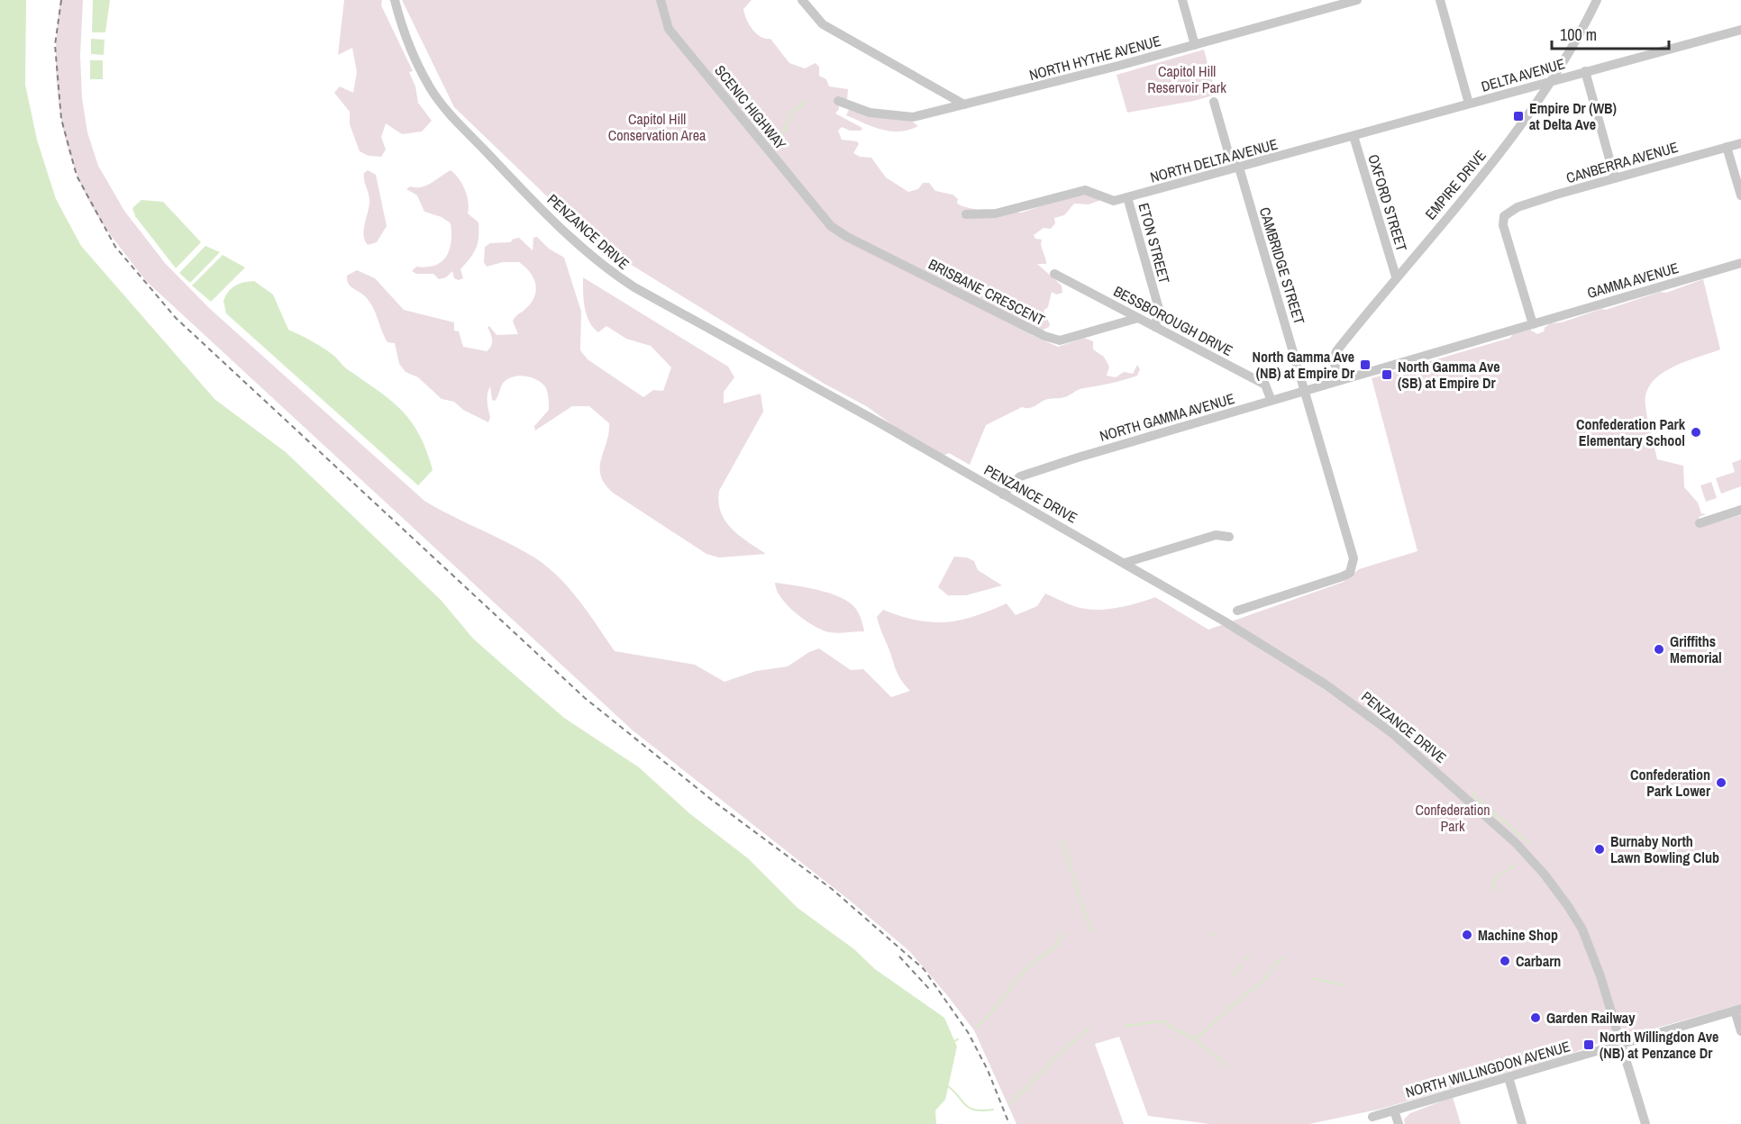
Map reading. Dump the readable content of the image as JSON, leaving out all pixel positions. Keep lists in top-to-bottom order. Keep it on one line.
{"streets":{"street":["NORTH HYTHE AVENUE","DELTA AVENUE","SCENIC HIGHWAY","NORTH DELTA AVENUE","CANBERRA AVENUE","EMPIRE DRIVE","OXFORD STREET","PENZANCE DRIVE","ETON STREET","CAMBRIDGE STREET","GAMMA AVENUE","BRISBANE CRESCENT","BESSBOROUGH DRIVE","NORTH GAMMA AVENUE","NORTH WILLINGDON AVENUE"]},"crossings":[["DELTA AVENUE","NORTH DELTA AVENUE"],["DELTA AVENUE","EMPIRE DRIVE"],["SCENIC HIGHWAY","BRISBANE CRESCENT"],["NORTH DELTA AVENUE","OXFORD STREET"],["NORTH DELTA AVENUE","ETON STREET"],["NORTH DELTA AVENUE","CAMBRIDGE STREET"],["CANBERRA AVENUE","GAMMA AVENUE"],["CANBERRA AVENUE","NORTH GAMMA AVENUE"],["EMPIRE DRIVE","OXFORD STREET"],["EMPIRE DRIVE","NORTH GAMMA AVENUE"],["PENZANCE DRIVE","NORTH GAMMA AVENUE"],["PENZANCE DRIVE","NORTH WILLINGDON AVENUE"],["ETON STREET","BESSBOROUGH DRIVE"],["CAMBRIDGE STREET","NORTH GAMMA AVENUE"],["GAMMA AVENUE","NORTH GAMMA AVENUE"],["BRISBANE CRESCENT","BESSBOROUGH DRIVE"],["BESSBOROUGH DRIVE","NORTH GAMMA AVENUE"]],"parks":["Capitol Hill Reservoir Park","Capitol Hill Conservation Area","Confederation Park"],"places":{"transit":["Empire Dr (WB) at Delta Ave","North Gamma Ave (NB) at Empire Dr","North Gamma Ave (SB) at Empire Dr","North Willingdon Ave (NB) at Penzance Dr"],"other":["Confederation Park Elementary School","Griffiths Memorial","Confederation Park Lower","Burnaby North Lawn Bowling Club","Machine Shop","Carbarn","Garden Railway"]},"scale_bar":"100 m"}
